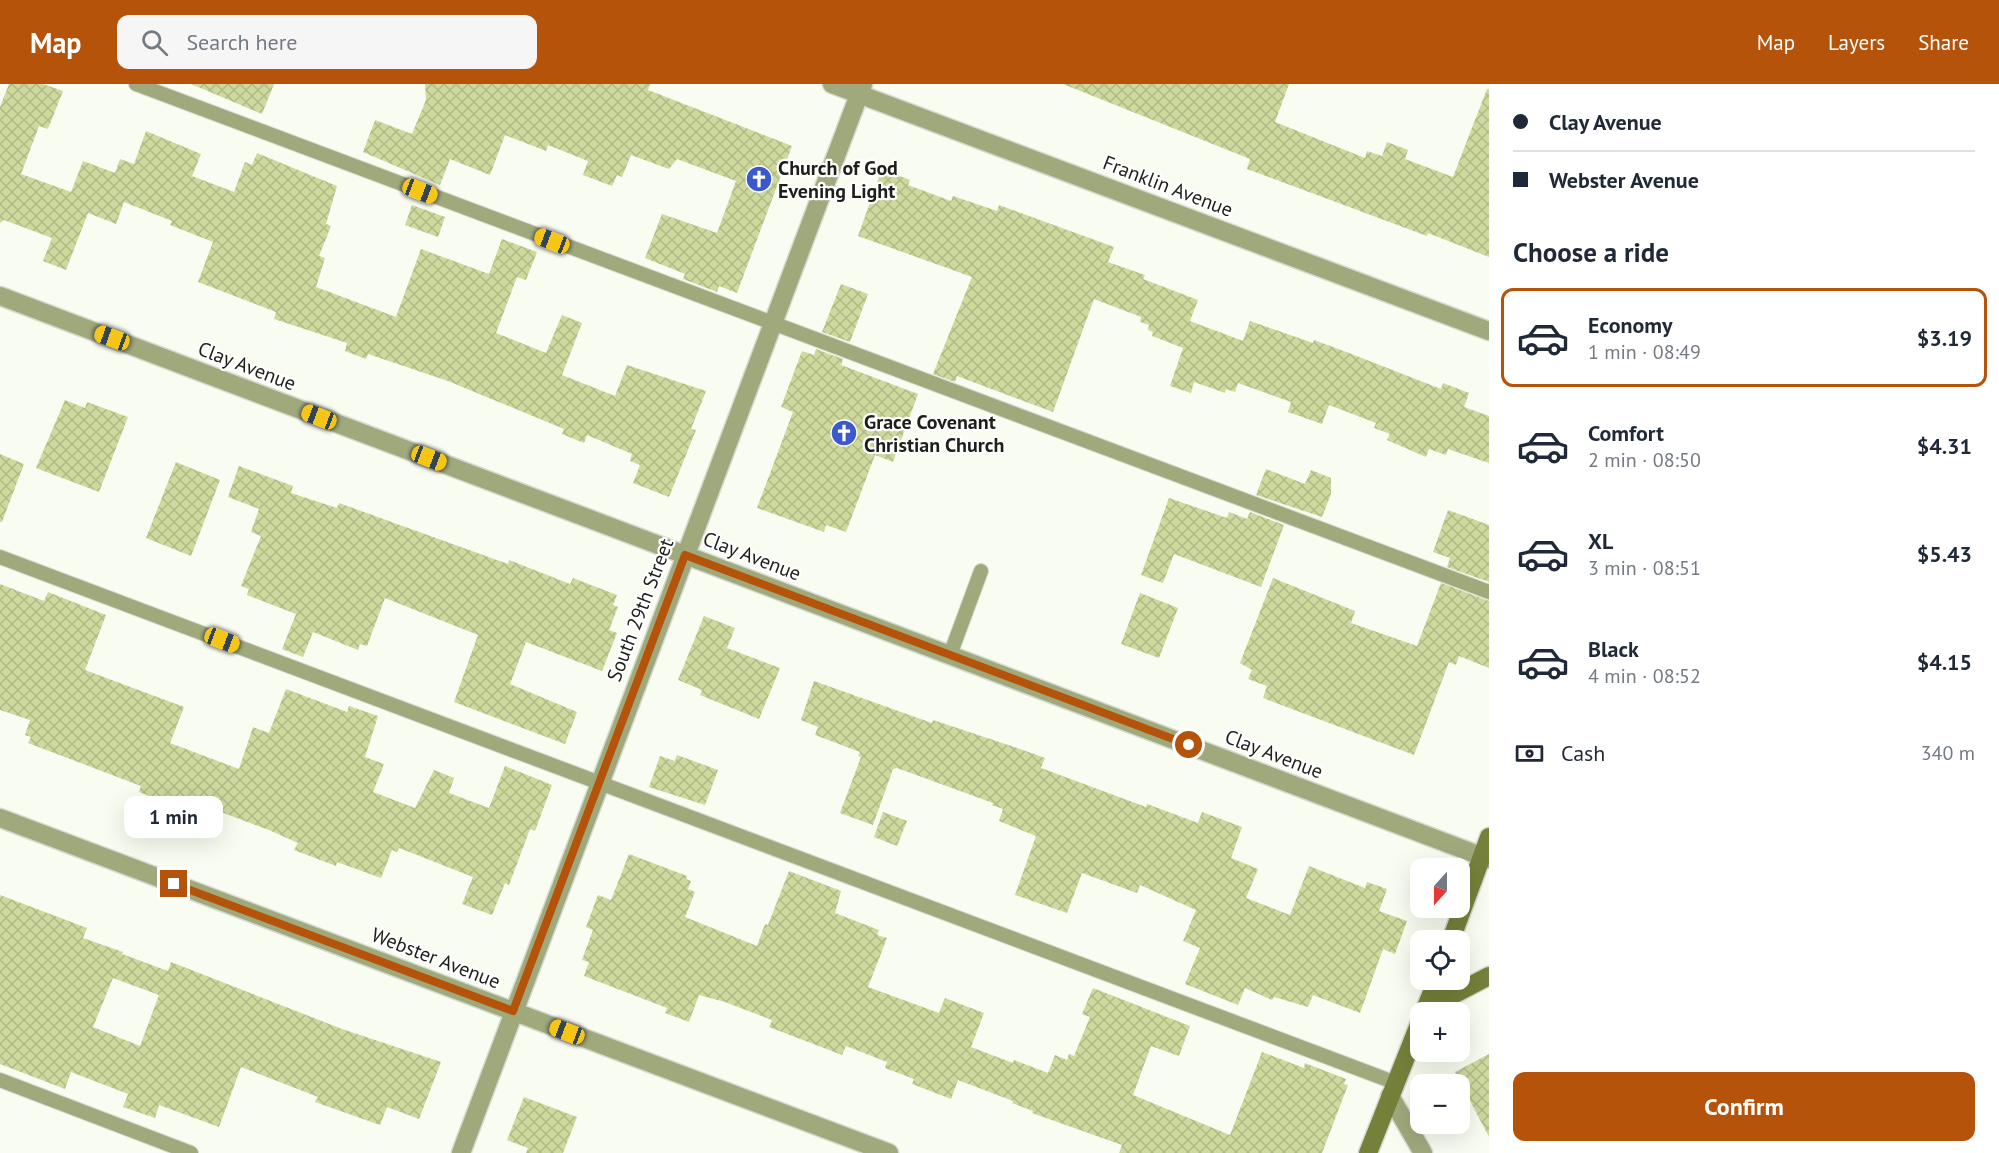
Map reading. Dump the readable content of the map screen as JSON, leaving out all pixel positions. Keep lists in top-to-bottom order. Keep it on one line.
{"streets":{"street":["Franklin Avenue","Clay Avenue","South 29th Street","Webster Avenue"]},"crossings":[["Franklin Avenue","South 29th Street"],["Clay Avenue","South 29th Street"],["South 29th Street","Webster Avenue"]],"places":{"church":["Church of God Evening Light","Grace Covenant Christian Church"]},"north":"bottom","page":{"header":"Map","search":"Search here","nav":["Map","Layers","Share"],"banner":["Clay Avenue","Webster Avenue"],"heading":"Choose a ride","list":[{"name":"Economy","note":"1 min · 08:49","value":"$3.19"},{"name":"Comfort","note":"2 min · 08:50","value":"$4.31"},{"name":"XL","note":"3 min · 08:51","value":"$5.43"},{"name":"Black","note":"4 min · 08:52","value":"$4.15"}],"pay":["Cash","340 m"],"bubble":"1 min","map_buttons":["+","−"],"buttons":"Confirm"}}
